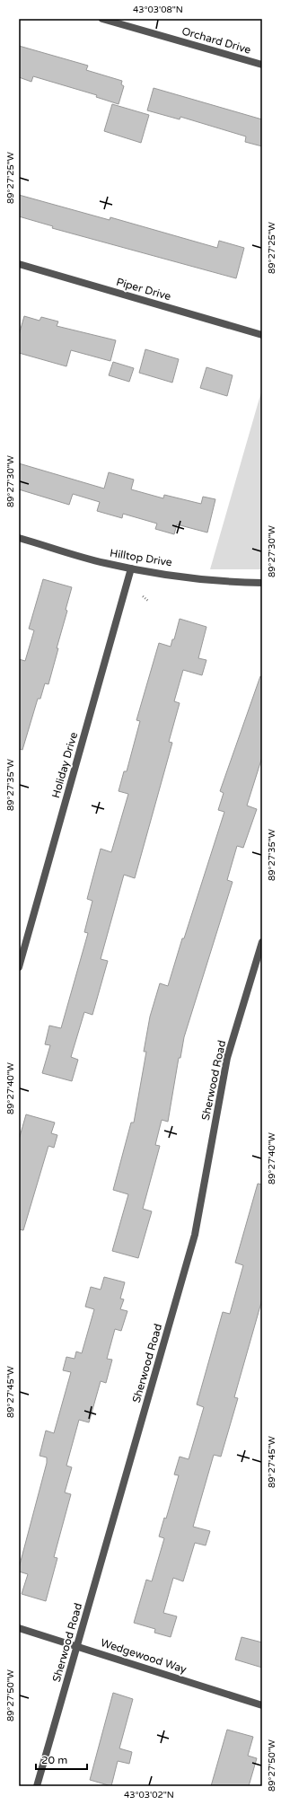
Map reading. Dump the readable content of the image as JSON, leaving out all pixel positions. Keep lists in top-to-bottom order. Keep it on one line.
{"streets":{"street":["Orchard Drive","Piper Drive","Hilltop Drive","Holiday Drive","Sherwood Road","Wedgewood Way"]},"crossings":[["Hilltop Drive","Holiday Drive"],["Sherwood Road","Wedgewood Way"]],"scale_bar":"20 m","coordinates":["43°03'08\"N","89°27'25\"W","89°27'30\"W","89°27'35\"W","89°27'40\"W","89°27'45\"W","89°27'50\"W","43°03'02\"N"]}
